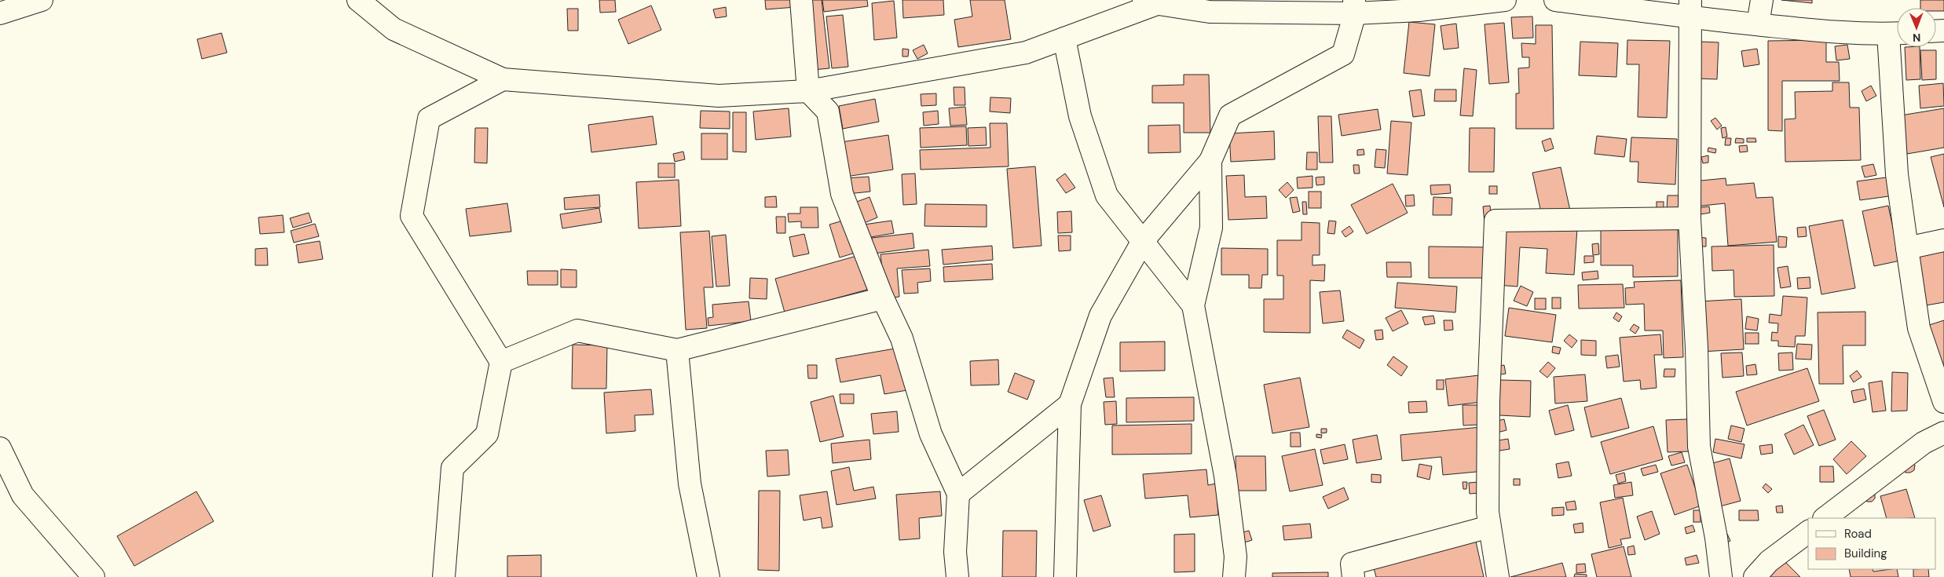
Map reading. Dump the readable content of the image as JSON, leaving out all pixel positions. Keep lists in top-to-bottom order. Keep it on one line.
{"legend":["Road","Building"],"north":"bottom"}
